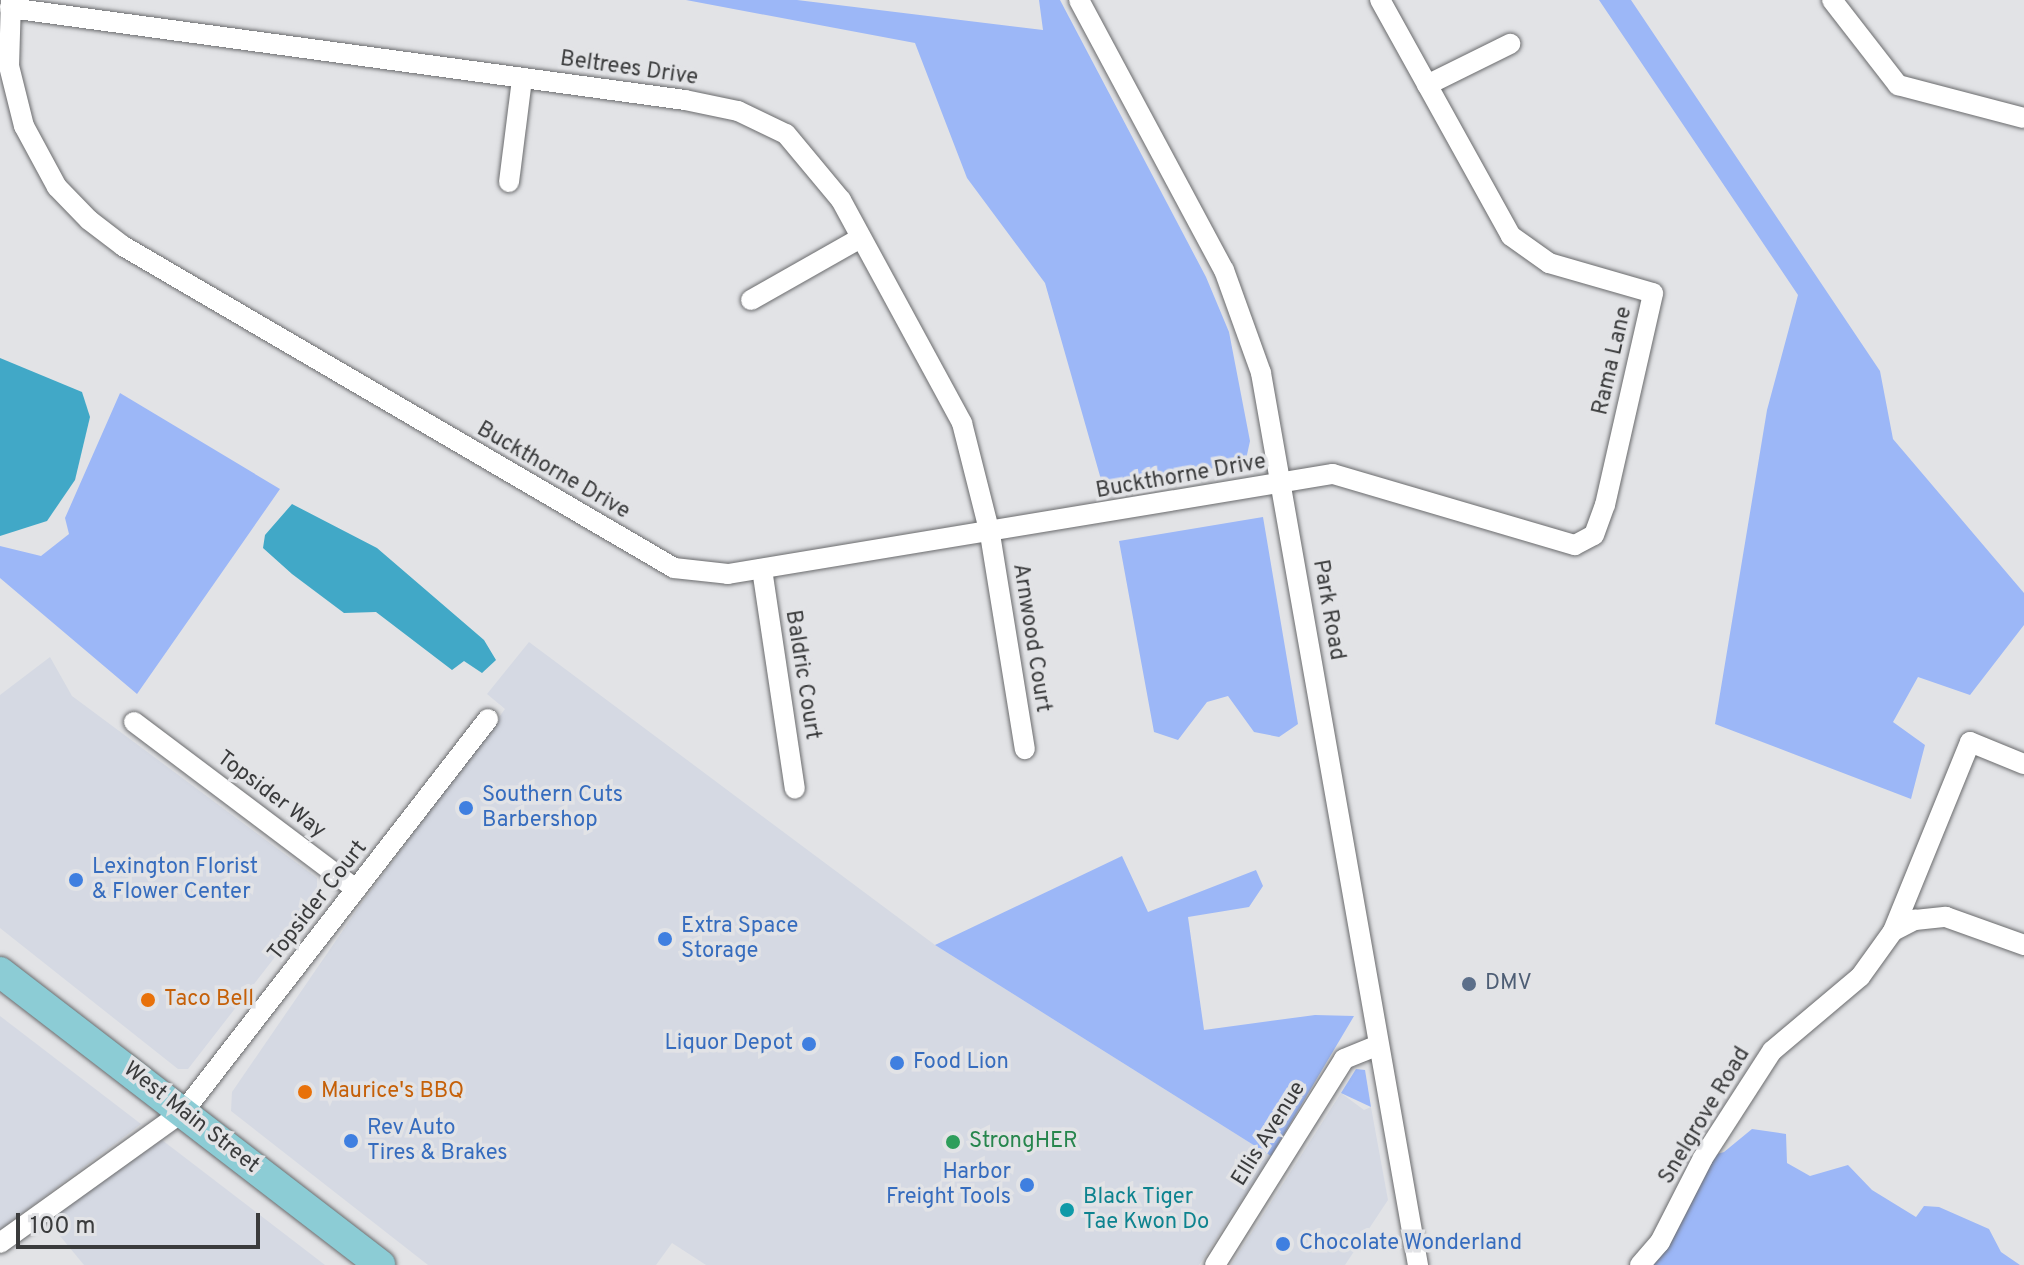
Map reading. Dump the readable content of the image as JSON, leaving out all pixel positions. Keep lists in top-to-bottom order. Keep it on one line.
{"streets":{"main road":["West Main Street"],"street":["Beltrees Drive","Rama Lane","Buckthorne Drive","Park Road","Arnwood Court","Baldric Court","Topsider Way","Topsider Court","Snelgrove Road","Ellis Avenue"]},"crossings":[["Beltrees Drive","Buckthorne Drive"],["Beltrees Drive","Arnwood Court"],["Rama Lane","Buckthorne Drive"],["Rama Lane","Park Road"],["Buckthorne Drive","Park Road"],["Buckthorne Drive","Arnwood Court"],["Buckthorne Drive","Baldric Court"],["Park Road","Ellis Avenue"],["Topsider Way","Topsider Court"],["Topsider Court","West Main Street"]],"places":["Southern Cuts Barbershop","Lexington Florist & Flower Center","Extra Space Storage","DMV","Taco Bell","Liquor Depot","Food Lion","Maurice's BBQ","Rev Auto Tires & Brakes","StrongHER","Harbor Freight Tools","Black Tiger Tae Kwon Do","Chocolate Wonderland"],"scale_bar":"100 m"}
